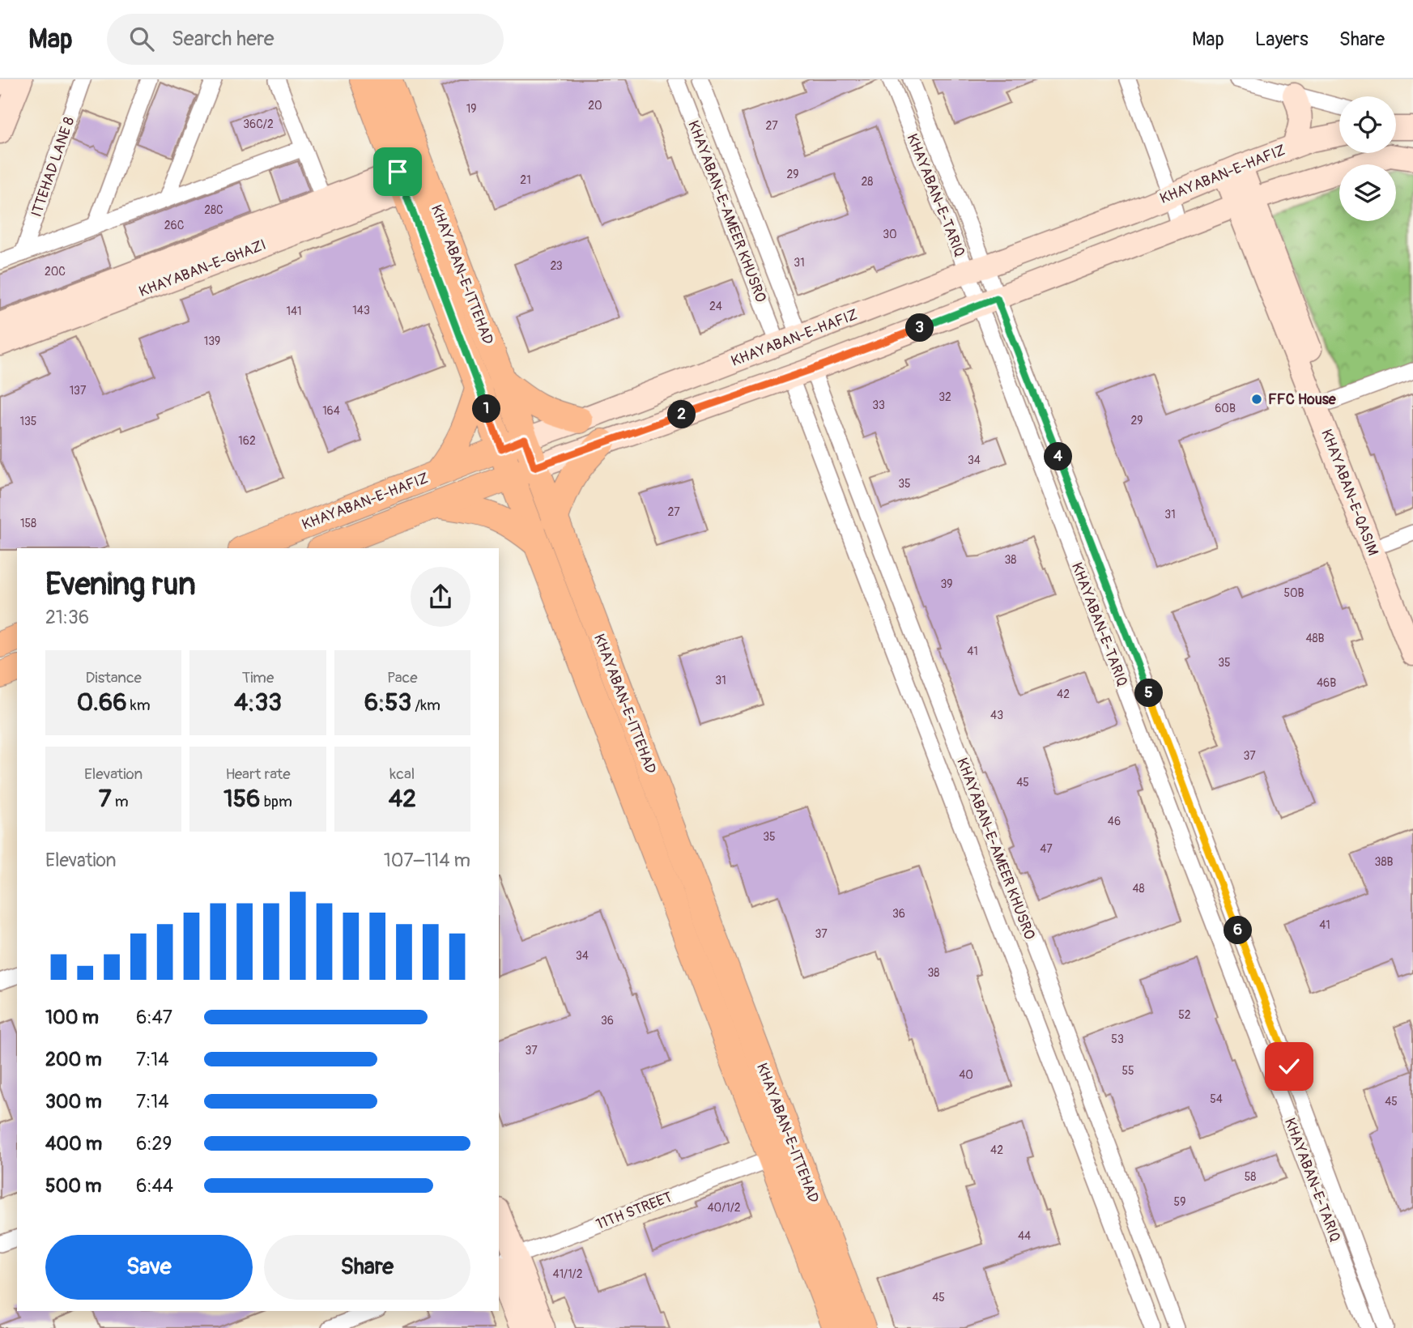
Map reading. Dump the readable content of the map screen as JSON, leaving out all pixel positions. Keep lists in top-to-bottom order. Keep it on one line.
{"streets":{"main road":["KHAYABAN-E-HAFIZ","KHAYABAN-E-ITTEHAD"],"street":["ITTEHAD LANE 8","KHAYABAN-E-TARIQ","KHAYABAN-E-AMEER KHUSRO","KHAYABAN-E-GHAZI","KHAYABAN-E-QASIM","11TH STREET"]},"crossings":[["KHAYABAN-E-HAFIZ","KHAYABAN-E-TARIQ"],["KHAYABAN-E-HAFIZ","KHAYABAN-E-AMEER KHUSRO"],["KHAYABAN-E-HAFIZ","KHAYABAN-E-ITTEHAD"],["KHAYABAN-E-HAFIZ","KHAYABAN-E-QASIM"],["KHAYABAN-E-GHAZI","KHAYABAN-E-ITTEHAD"],["KHAYABAN-E-ITTEHAD","11TH STREET"]],"places":["FFC House"],"house_numbers":["20","19","36C/2","27","29","21","28","28C","26C","30","31","23","20C","24","143","141","139","137","32","33","60B","164","29","135","162","34","35","27","31","158","38","39","50B","48B","41","35","31","46B","42","43","37","45","46","35","47","38B","48","36","41","37","34","38","52","36","53","37","55","40","54","45","42","58","59","40/1/2","44","41/1/2","45"],"page":{"header":"Map","search":"Search here","nav":["Map","Layers","Share"],"pins":["3","1","2","4","5","6"],"heading":["Evening run","21:36"],"stats":[["Distance","0.66 km"],["Time","4:33"],["Pace","6:53 /km"],["Elevation","7 m"],["Heart rate","156 bpm"],["kcal","42"]],"chart":["Elevation","107–114 m"],"list":[{"name":"100 m","note":"6:47"},{"name":"200 m","note":"7:14"},{"name":"300 m","note":"7:14"},{"name":"400 m","note":"6:29"},{"name":"500 m","note":"6:44"}],"buttons":["Save","Share"]}}
